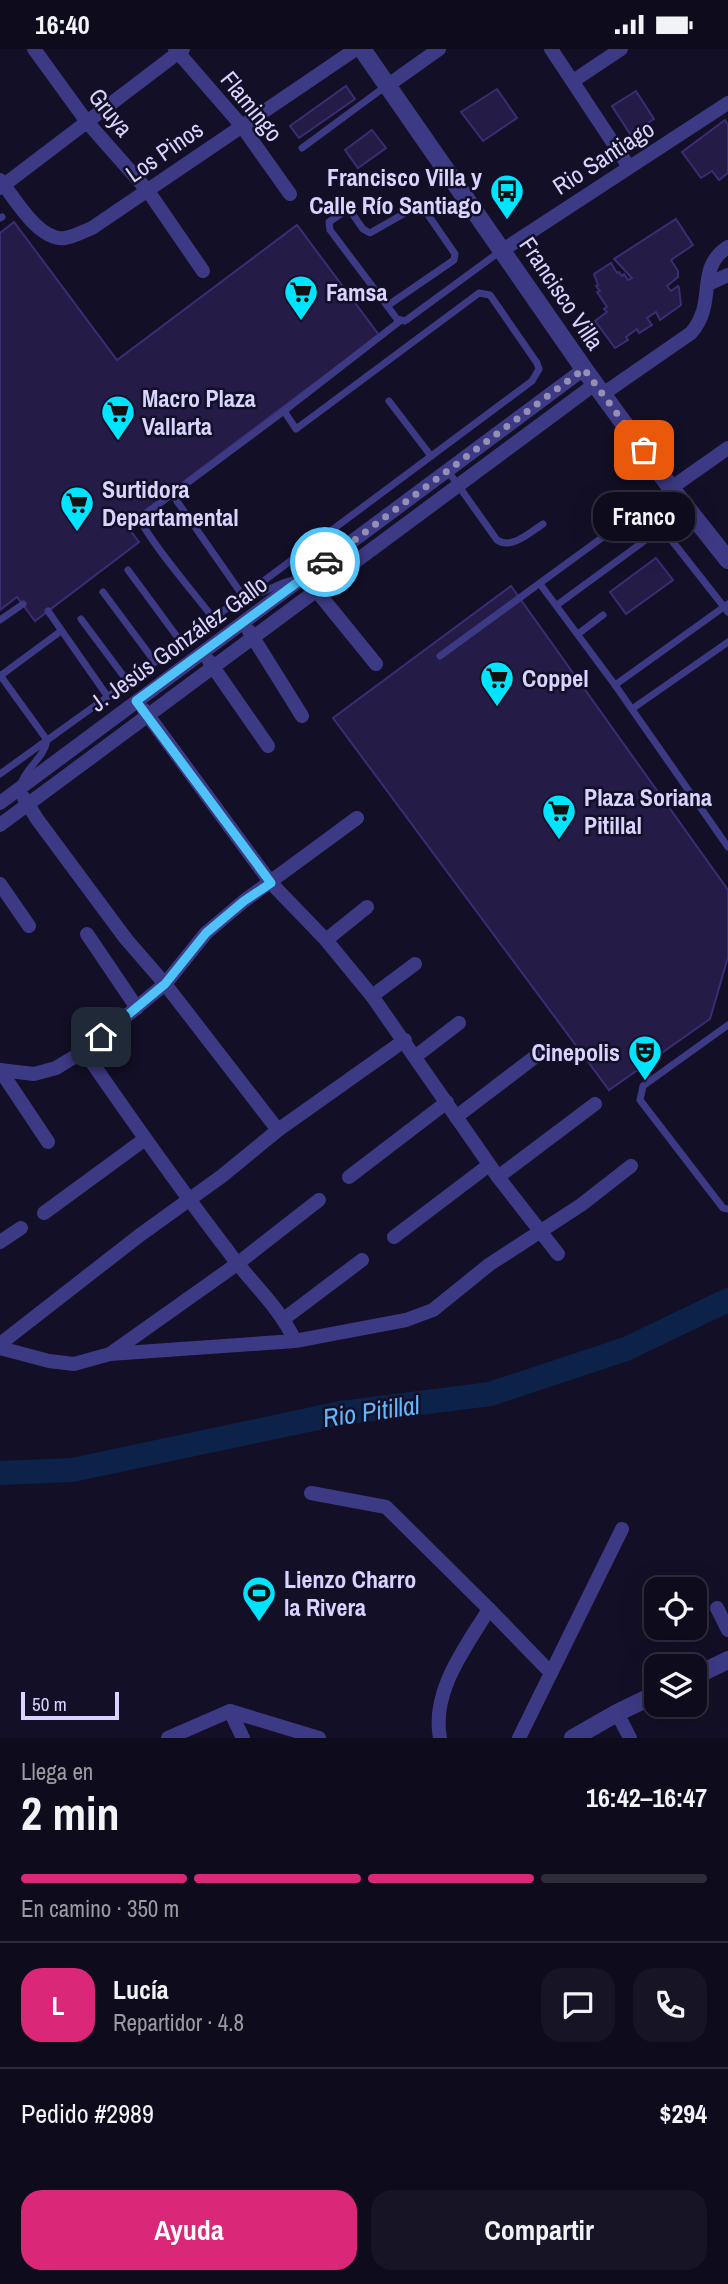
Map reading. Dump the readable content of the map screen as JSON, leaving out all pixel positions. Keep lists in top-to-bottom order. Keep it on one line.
{"streets":{"street":["Flamingo","Gruya","Los Pinos","Rio Santiago","Francisco Villa","J. Jesús González Gallo"]},"crossings":[["Flamingo","Los Pinos"],["Gruya","Los Pinos"],["Rio Santiago","Francisco Villa"],["Francisco Villa","J. Jesús González Gallo"]],"water":["Rio Pitillal"],"places":{"bus stop":["Francisco Villa y Calle Río Santiago"],"supermarket":["Famsa","Macro Plaza Vallarta","Surtidora Departamental","Coppel","Plaza Soriana Pitillal"],"other":["Franco"],"theatre":["Cinepolis"],"sports":["Lienzo Charro la Rivera"]},"scale_bar":"50 m","page":{"status":"16:40","bubble":"Franco","scale":"50 m","heading":["2 min","Llega en","16:42–16:47"],"panel":["Lucía","Repartidor · 4.8","Pedido #2989","$294"],"bar":"En camino · 350 m","round":"L","buttons":["Ayuda","Compartir"]}}
